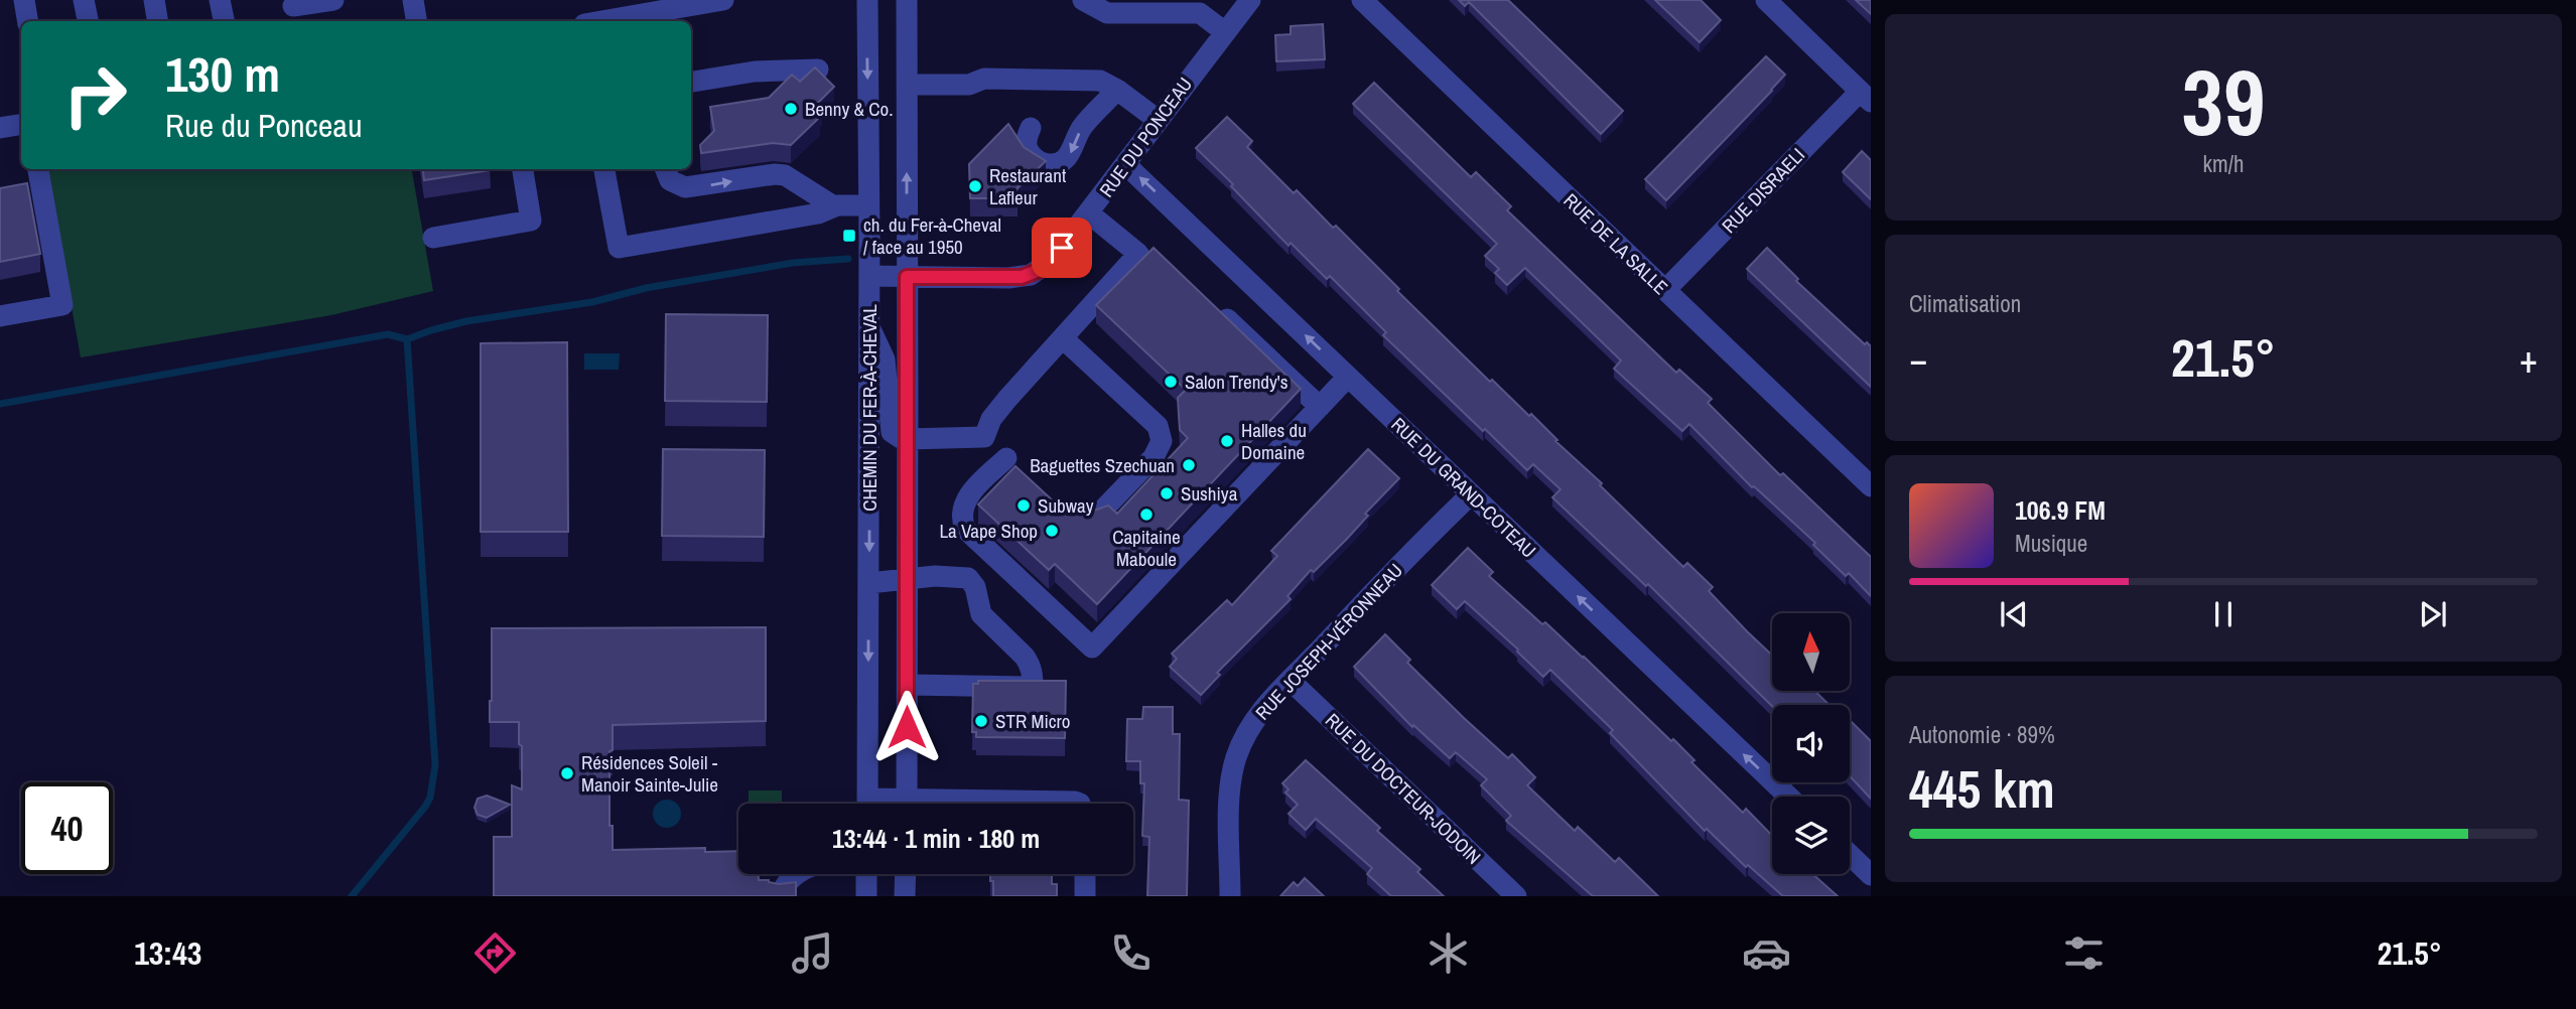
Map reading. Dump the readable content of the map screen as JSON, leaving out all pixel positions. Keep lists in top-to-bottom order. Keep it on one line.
{"streets":{"street":["RUE DU PONCEAU","RUE DISRAELI","RUE DE LA SALLE","CHEMIN DU FER-À-CHEVAL","RUE DU GRAND-COTEAU","RUE JOSEPH-VÉRONNEAU","RUE DU DOCTEUR-JODOIN"]},"crossings":[["RUE DU PONCEAU","CHEMIN DU FER-À-CHEVAL"],["RUE DU PONCEAU","RUE DU GRAND-COTEAU"],["RUE DISRAELI","RUE DE LA SALLE"],["RUE DU GRAND-COTEAU","RUE JOSEPH-VÉRONNEAU"],["RUE JOSEPH-VÉRONNEAU","RUE DU DOCTEUR-JODOIN"]],"one_way":["RUE DU GRAND-COTEAU"],"places":{"other":["Benny & Co.","Restaurant Lafleur","Salon Trendy's","Halles du Domaine","Baguettes Szechuan","Sushiya","Subway","Capitaine Maboule","La Vape Shop","STR Micro","Résidences Soleil - Manoir Sainte-Julie"],"transit":["ch. du Fer-à-Cheval / face au 1950"]},"north":"top","page":{"tile":[["39","km/h"],"Climatisation",["Autonomie · 89%","445 km"]],"turn":["130 m","Rue du Ponceau"],"heat":["−","21.5°","+"],"song":["106.9 FM","Musique"],"limit":"40","trip":"13:44 · 1 min · 180 m","tabs":["13:43","21.5°"]}}
